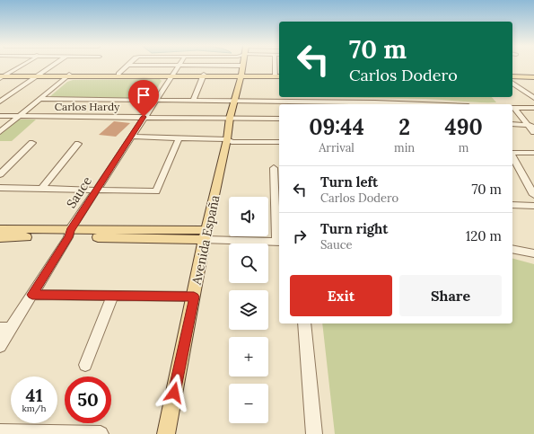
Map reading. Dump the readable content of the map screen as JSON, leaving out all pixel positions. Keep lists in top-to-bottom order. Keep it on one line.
{"streets":{"main road":["Avenida España"],"street":["Carlos Hardy","Sauce"]},"crossings":[["Carlos Hardy","Sauce"],["Carlos Hardy","Avenida España"]],"page":{"turn":["70 m","Carlos Dodero"],"eta":["09:44","Arrival","2","min","490","m"],"list":[{"name":"Turn left","note":"Carlos Dodero","value":"70 m"},{"name":"Turn right","note":"Sauce","value":"120 m"}],"map_buttons":["+","−"],"buttons":["Exit","Share"],"speed":"41 km/h","limit":"50"}}
